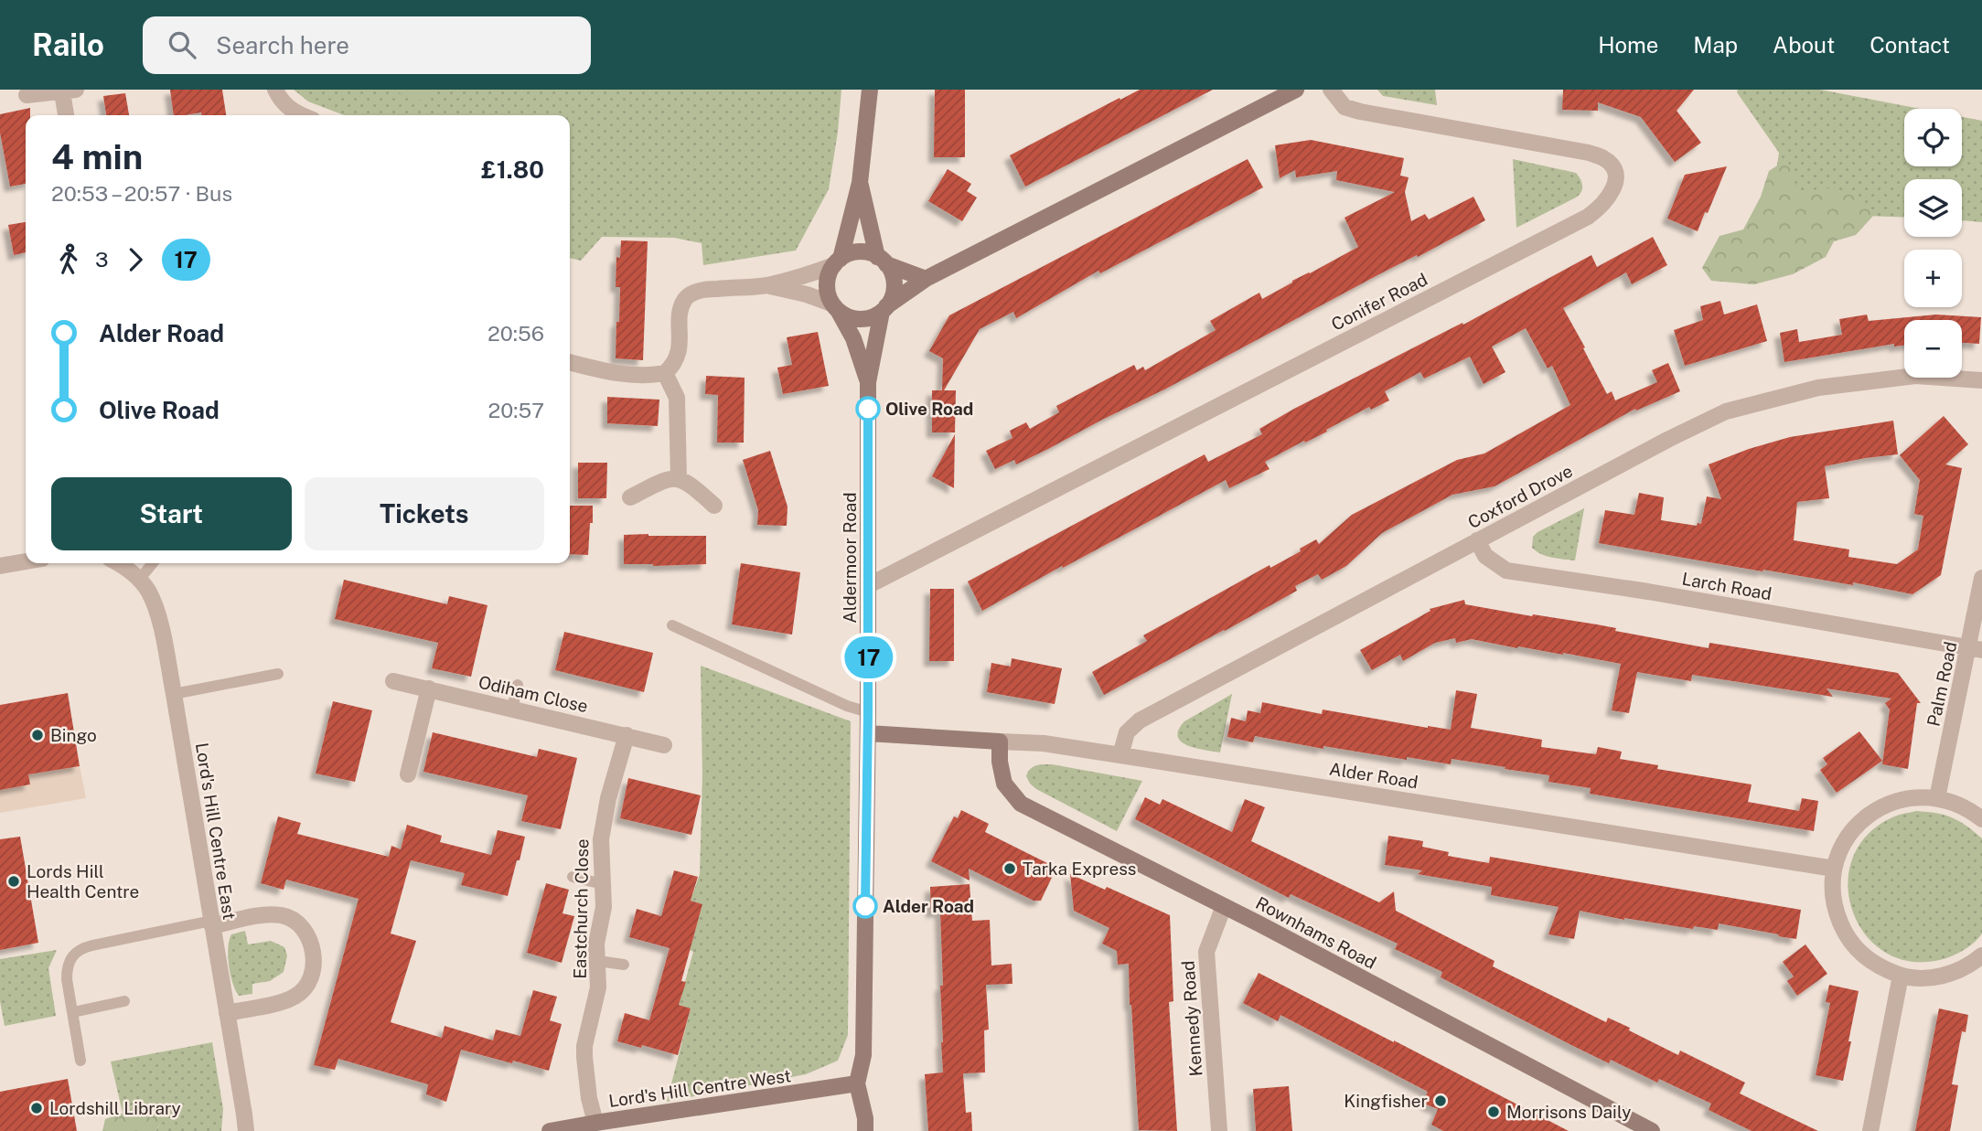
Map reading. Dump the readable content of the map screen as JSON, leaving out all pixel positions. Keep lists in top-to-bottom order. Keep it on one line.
{"streets":{"street":["Conifer Road","Coxford Drove","Aldermoor Road","Larch Road","Palm Road","Odiham Close","Alder Road","Lord's Hill Centre East","Eastchurch Close","Rownhams Road","Kennedy Road","Lord's Hill Centre West"]},"crossings":[["Conifer Road","Aldermoor Road"],["Coxford Drove","Larch Road"],["Coxford Drove","Alder Road"],["Aldermoor Road","Alder Road"],["Aldermoor Road","Lord's Hill Centre West"],["Larch Road","Palm Road"],["Odiham Close","Eastchurch Close"],["Alder Road","Rownhams Road"],["Eastchurch Close","Lord's Hill Centre West"],["Rownhams Road","Kennedy Road"]],"places":["Olive Road","Bingo","Tarka Express","Lords Hill Health Centre","Alder Road","Kingfisher","Lordshill Library","Morrisons Daily"],"lines":["bus line 17"],"page":{"header":"Railo","search":"Search here","nav":["Home","Map","About","Contact"],"on_map":"17","map_buttons":["+","−"],"heading":["4 min","20:53 – 20:57 · Bus","£1.80"],"legs":["3","17"],"list":[{"name":"Alder Road","value":"20:56"},{"name":"Olive Road","value":"20:57"}],"buttons":["Start","Tickets"]}}
